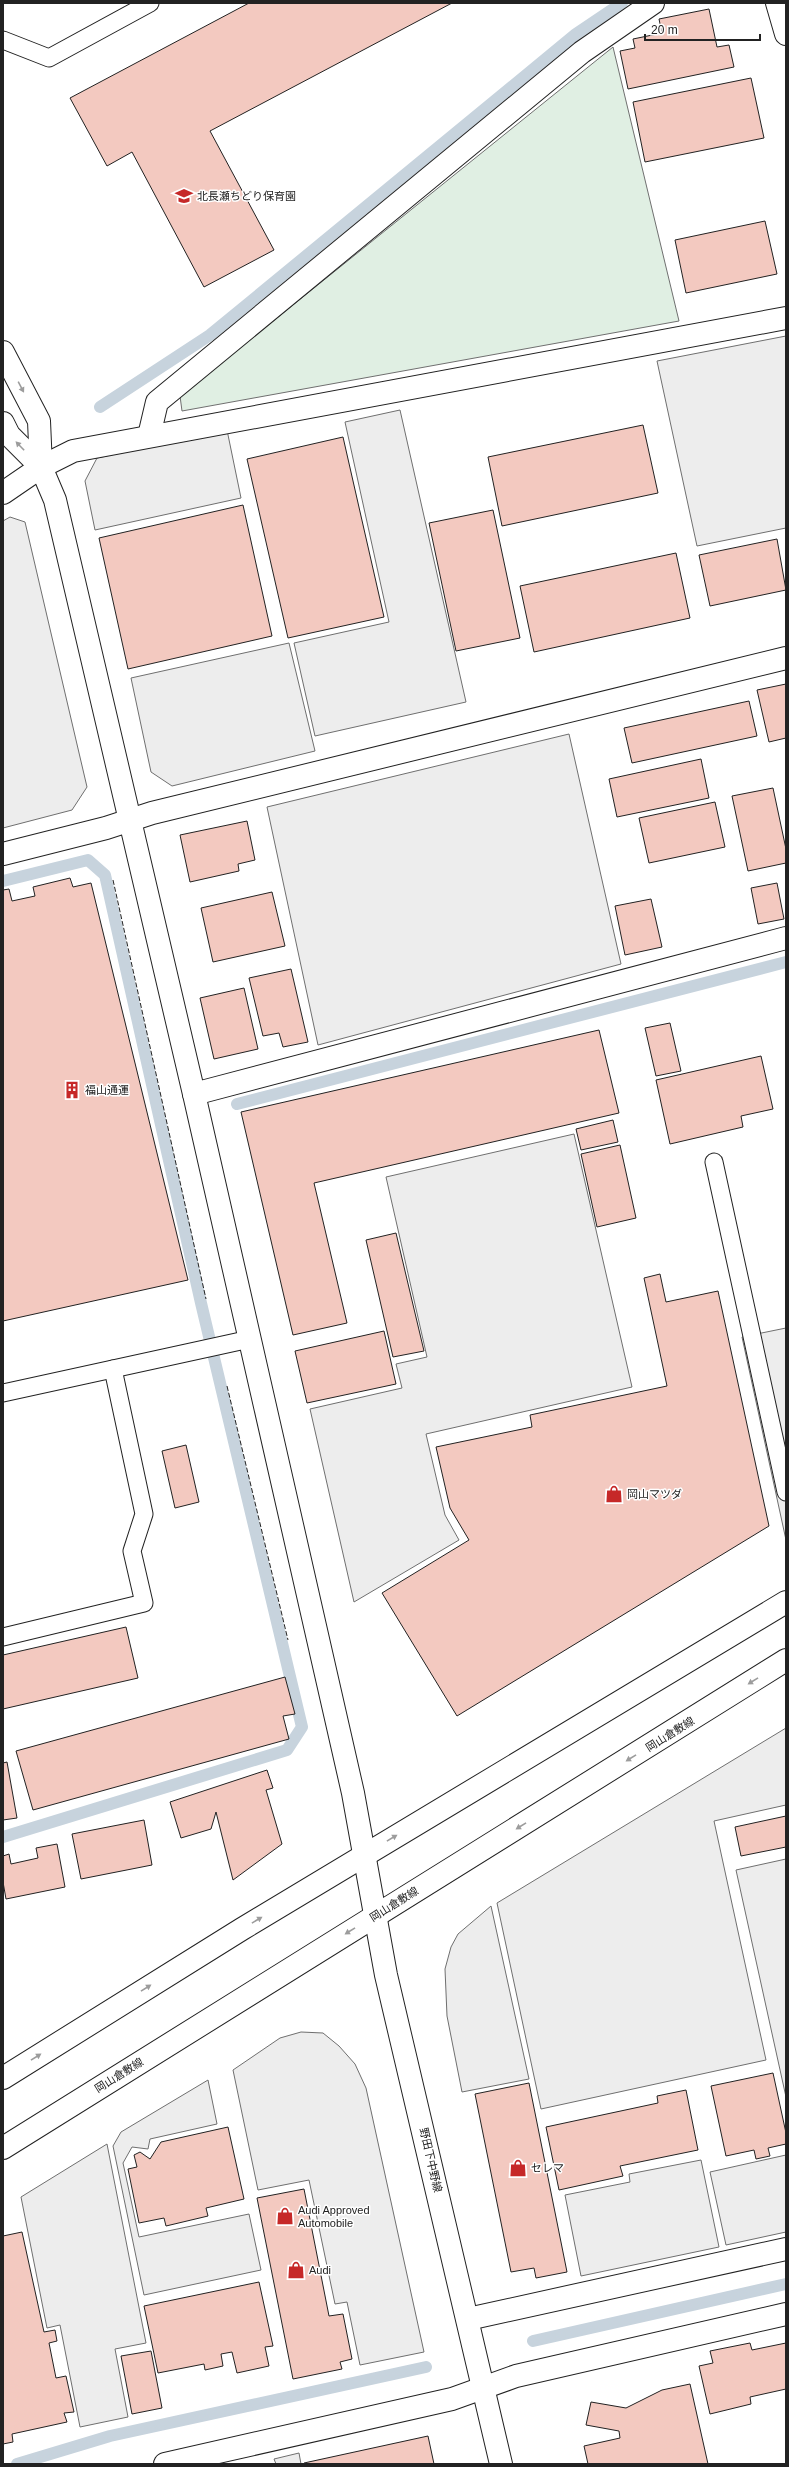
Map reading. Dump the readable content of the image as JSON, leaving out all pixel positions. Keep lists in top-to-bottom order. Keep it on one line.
{"streets":{"street":["岡山倉敷線","野田下中野線"]},"crossings":[["岡山倉敷線","野田下中野線"]],"places":{"school or university":["北長瀬ちどり保育園"],"building":["福山通運"],"shop":["岡山マツダ","セレマ","Audi Approved Automobile","Audi"]},"scale_bar":"20 m"}
